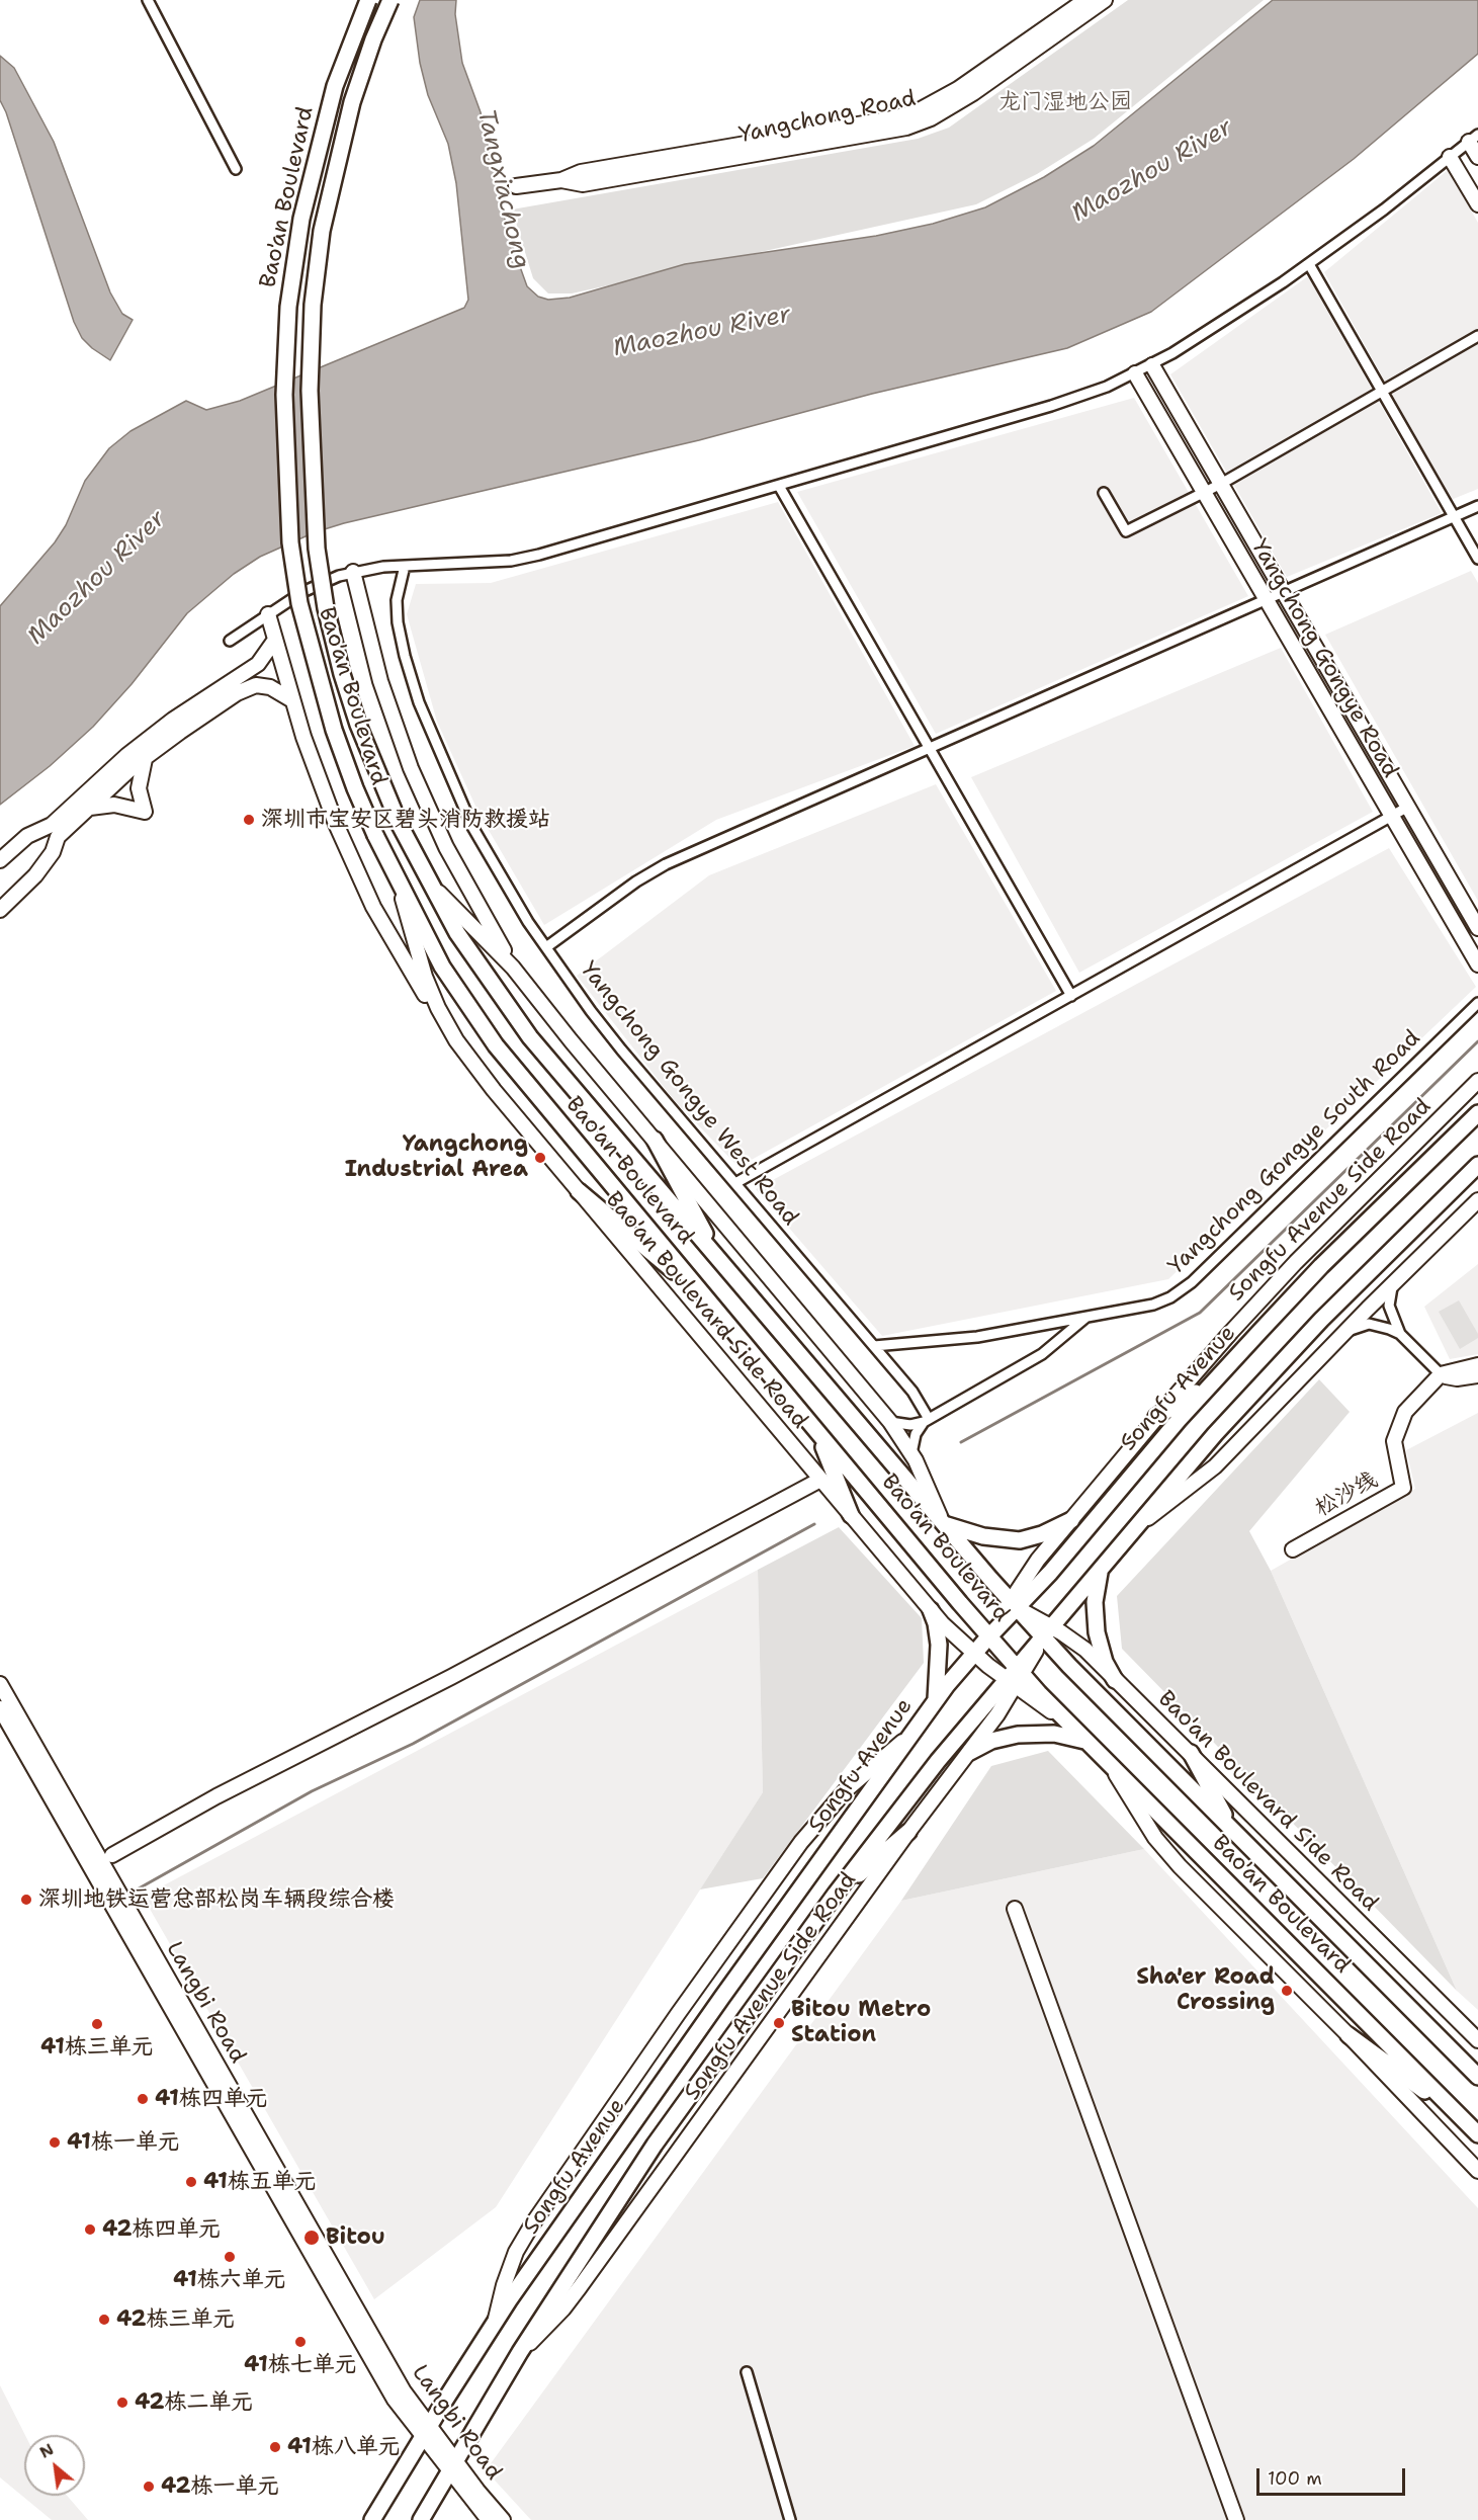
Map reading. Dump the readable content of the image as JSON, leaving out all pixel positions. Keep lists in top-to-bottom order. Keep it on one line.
{"streets":{"main road":["Bao'an Boulevard","Songfu Avenue"],"street":["Yangchong Road","Yangchong Gongye Road","Yangchong Gongye West Road","Yangchong Gongye South Road","Songfu Avenue Side Road","Bao'an Boulevard Side Road","松沙线","Langbi Road"]},"crossings":[["Bao'an Boulevard","Songfu Avenue Side Road"],["Bao'an Boulevard","Bao'an Boulevard Side Road"],["Bao'an Boulevard","Songfu Avenue"],["Yangchong Gongye West Road","Yangchong Gongye South Road"],["Songfu Avenue Side Road","Bao'an Boulevard Side Road"],["Songfu Avenue Side Road","Songfu Avenue"],["Bao'an Boulevard Side Road","Songfu Avenue"],["Songfu Avenue","Langbi Road"]],"water":["Maozhou River","Tangxiachong"],"parks":["龙门湿地公园"],"places":["深圳市宝安区碧头消防救援站","Yangchong Industrial Area","深圳地铁运营总部松岗车辆段综合楼","Sha'er Road Crossing","Bitou Metro Station","41栋三单元","41栋四单元","41栋一单元","41栋五单元","42栋四单元","Bitou","41栋六单元","42栋三单元","41栋七单元","42栋二单元","41栋八单元","42栋一单元"],"scale_bar":"100 m","north":"top left"}
